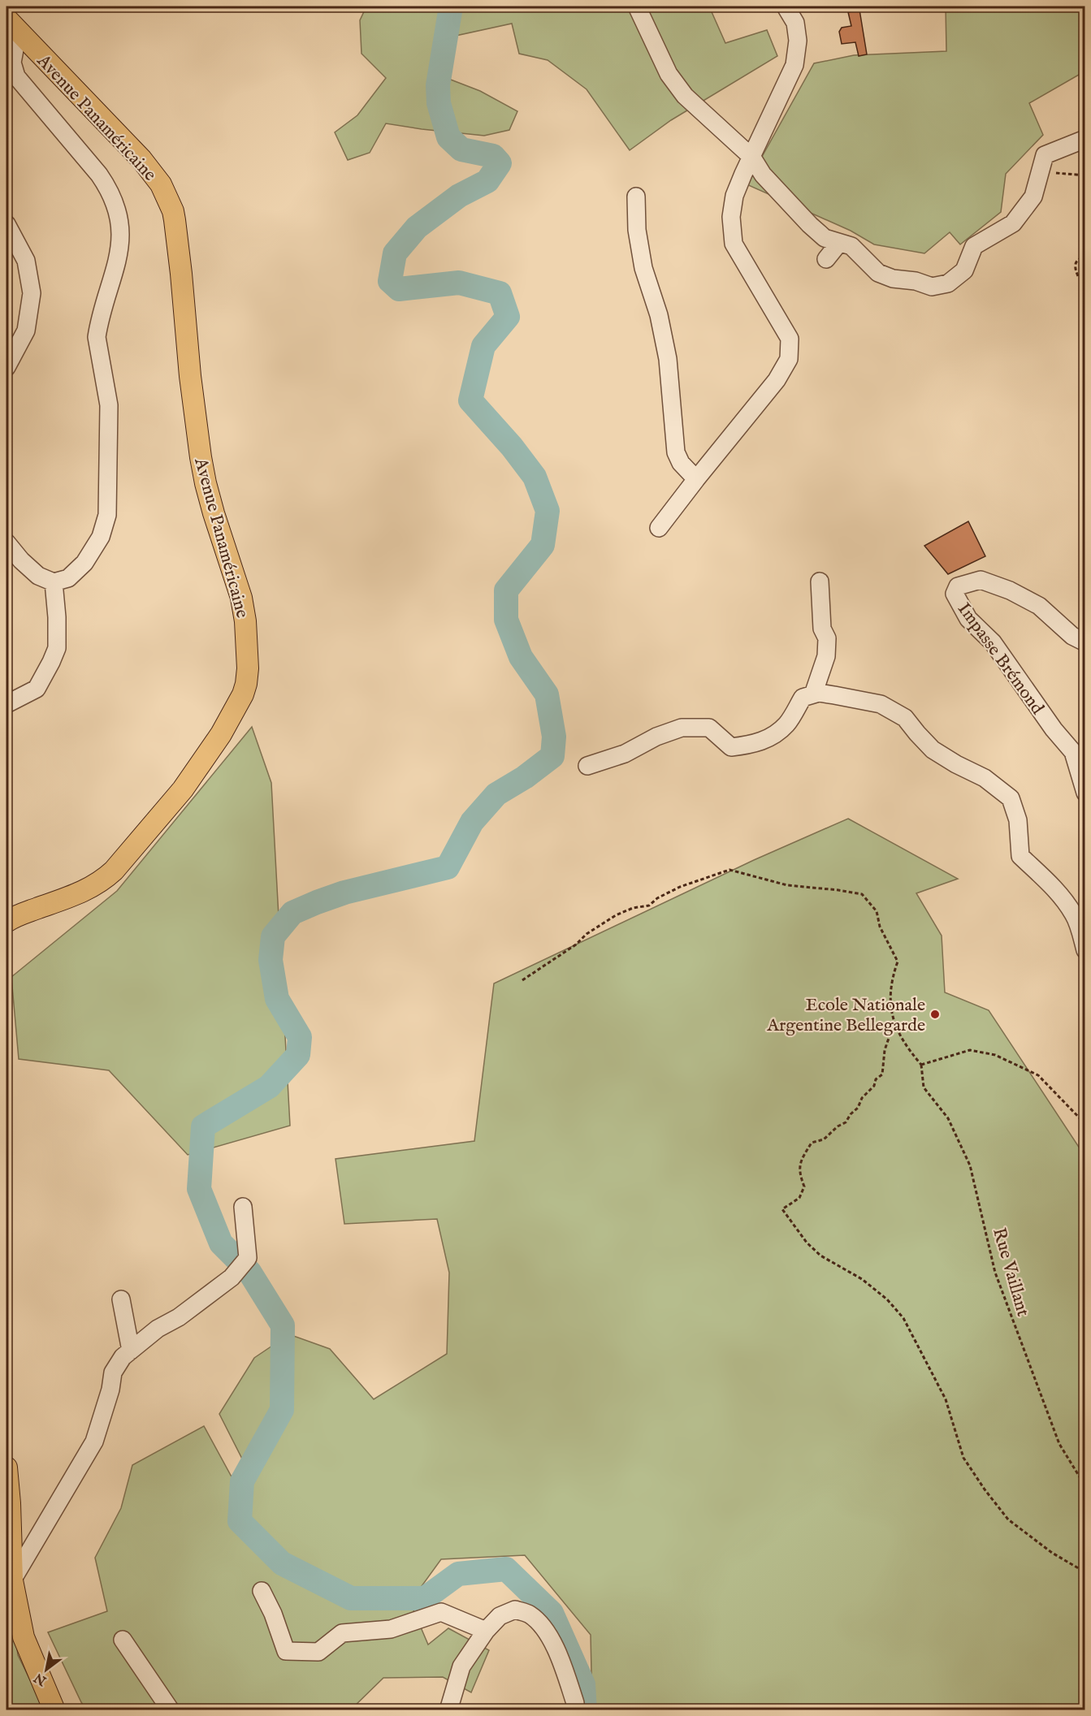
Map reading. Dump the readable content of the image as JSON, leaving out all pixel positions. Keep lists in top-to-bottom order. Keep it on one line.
{"streets":{"main road":["Avenue Panaméricaine"],"street":["Impasse Brémond"],"path":["Rue Vaillant"]},"places":["Ecole Nationale Argentine Bellegarde"],"north":"bottom left"}
